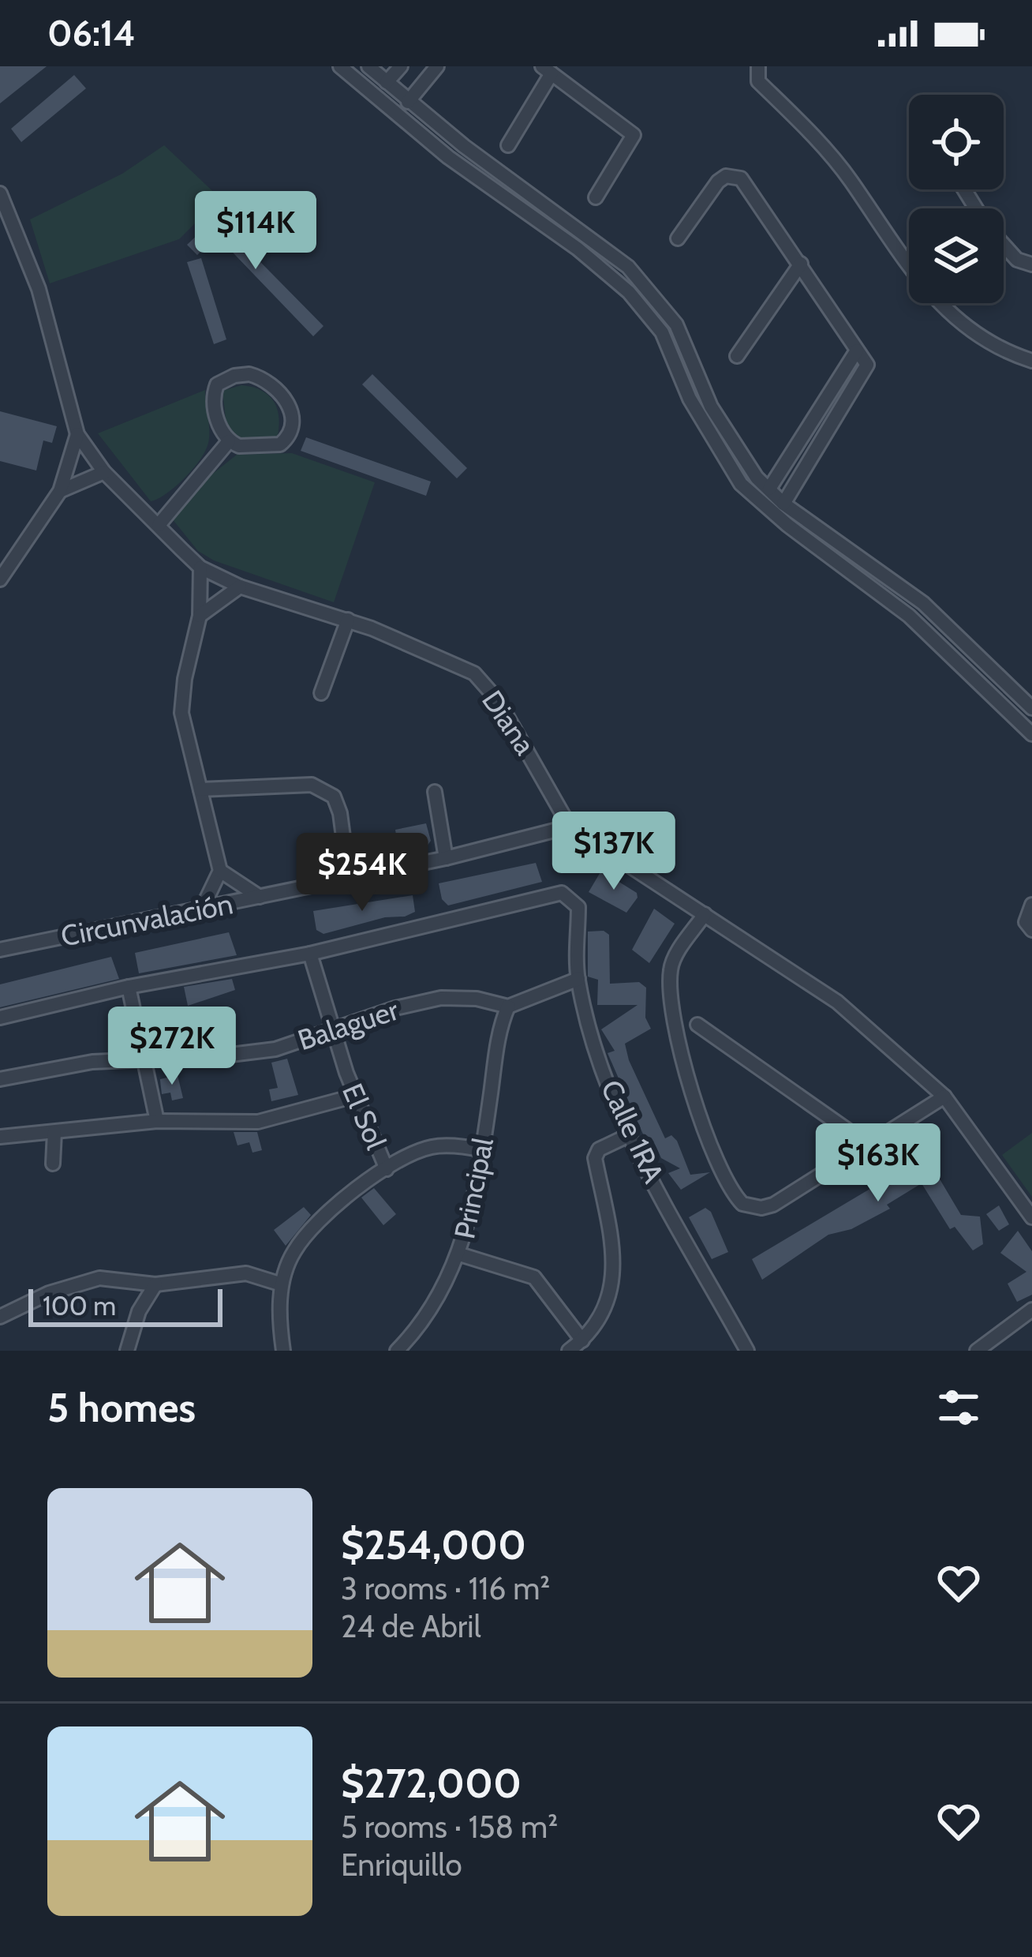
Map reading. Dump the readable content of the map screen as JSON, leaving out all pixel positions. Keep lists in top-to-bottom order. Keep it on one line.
{"streets":{"street":["Diana","Circunvalación","Balaguer","El Sol","Calle 1RA","Principal"]},"crossings":[["Diana","Circunvalación"],["Balaguer","El Sol"],["Balaguer","Principal"],["El Sol","Calle 1RA"]],"scale_bar":"100 m","page":{"status":"06:14","price":["$114K","$137K","$254K","$272K","$163K"],"scale":"100 m","heading":"5 homes","list":[{"name":"$254,000","note":"3 rooms · 116 m² · 24 de Abril"},{"name":"$272,000","note":"5 rooms · 158 m² · Enriquillo"}]}}
